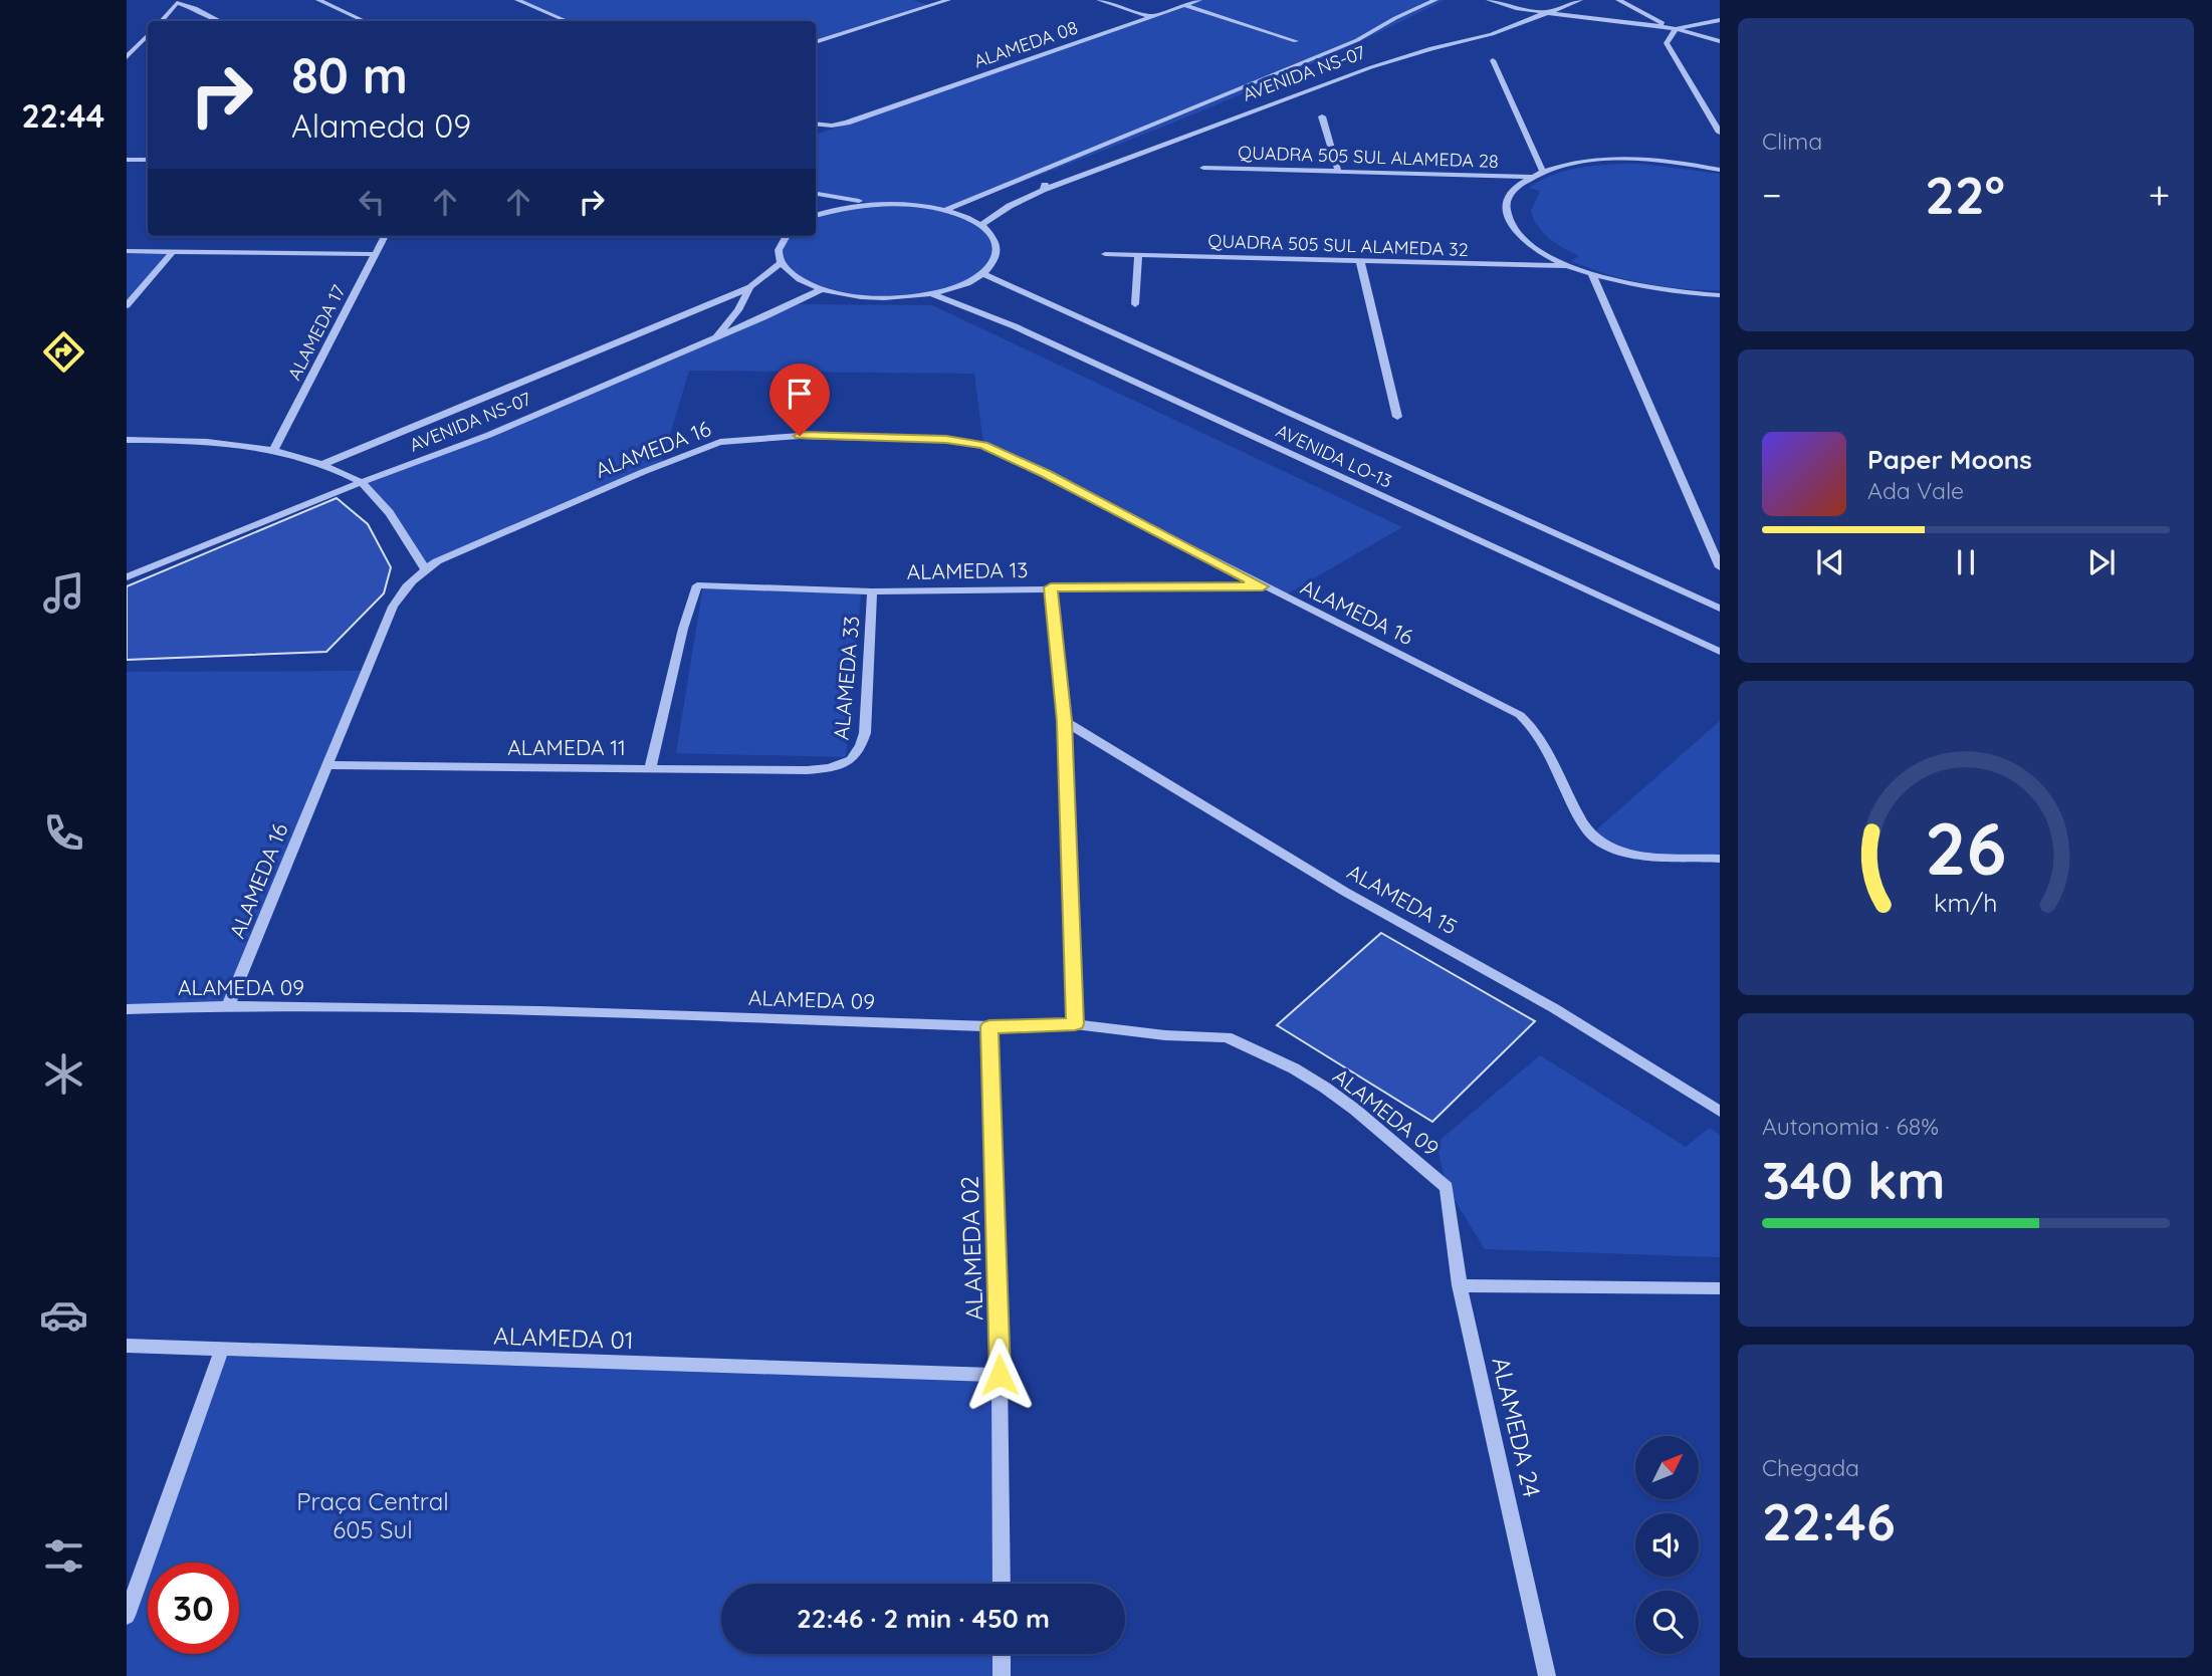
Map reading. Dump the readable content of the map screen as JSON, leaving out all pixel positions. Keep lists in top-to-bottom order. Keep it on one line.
{"streets":{"street":["ALAMEDA 08","AVENIDA NS-07","QUADRA 505 SUL ALAMEDA 28","QUADRA 505 SUL ALAMEDA 32","ALAMEDA 17","ALAMEDA 16","AVENIDA LO-13","ALAMEDA 13","ALAMEDA 33","ALAMEDA 11","ALAMEDA 15","ALAMEDA 09","ALAMEDA 02","ALAMEDA 01","ALAMEDA 24"]},"crossings":[["ALAMEDA 16","ALAMEDA 13"],["ALAMEDA 16","ALAMEDA 11"],["ALAMEDA 16","ALAMEDA 09"],["ALAMEDA 13","ALAMEDA 33"],["ALAMEDA 13","ALAMEDA 11"],["ALAMEDA 33","ALAMEDA 11"],["ALAMEDA 09","ALAMEDA 02"],["ALAMEDA 09","ALAMEDA 24"],["ALAMEDA 02","ALAMEDA 01"]],"parks":["Praça Central 605 Sul"],"north":"top right","page":{"tabs":"22:44","tile":["Clima",["Autonomia · 68%","340 km"],["Chegada","22:46"]],"turn":["80 m","Alameda 09"],"heat":["−","22°","+"],"song":["Paper Moons","Ada Vale"],"limit":"30","trip":"22:46 · 2 min · 450 m","gauge":["26","km/h"]}}
